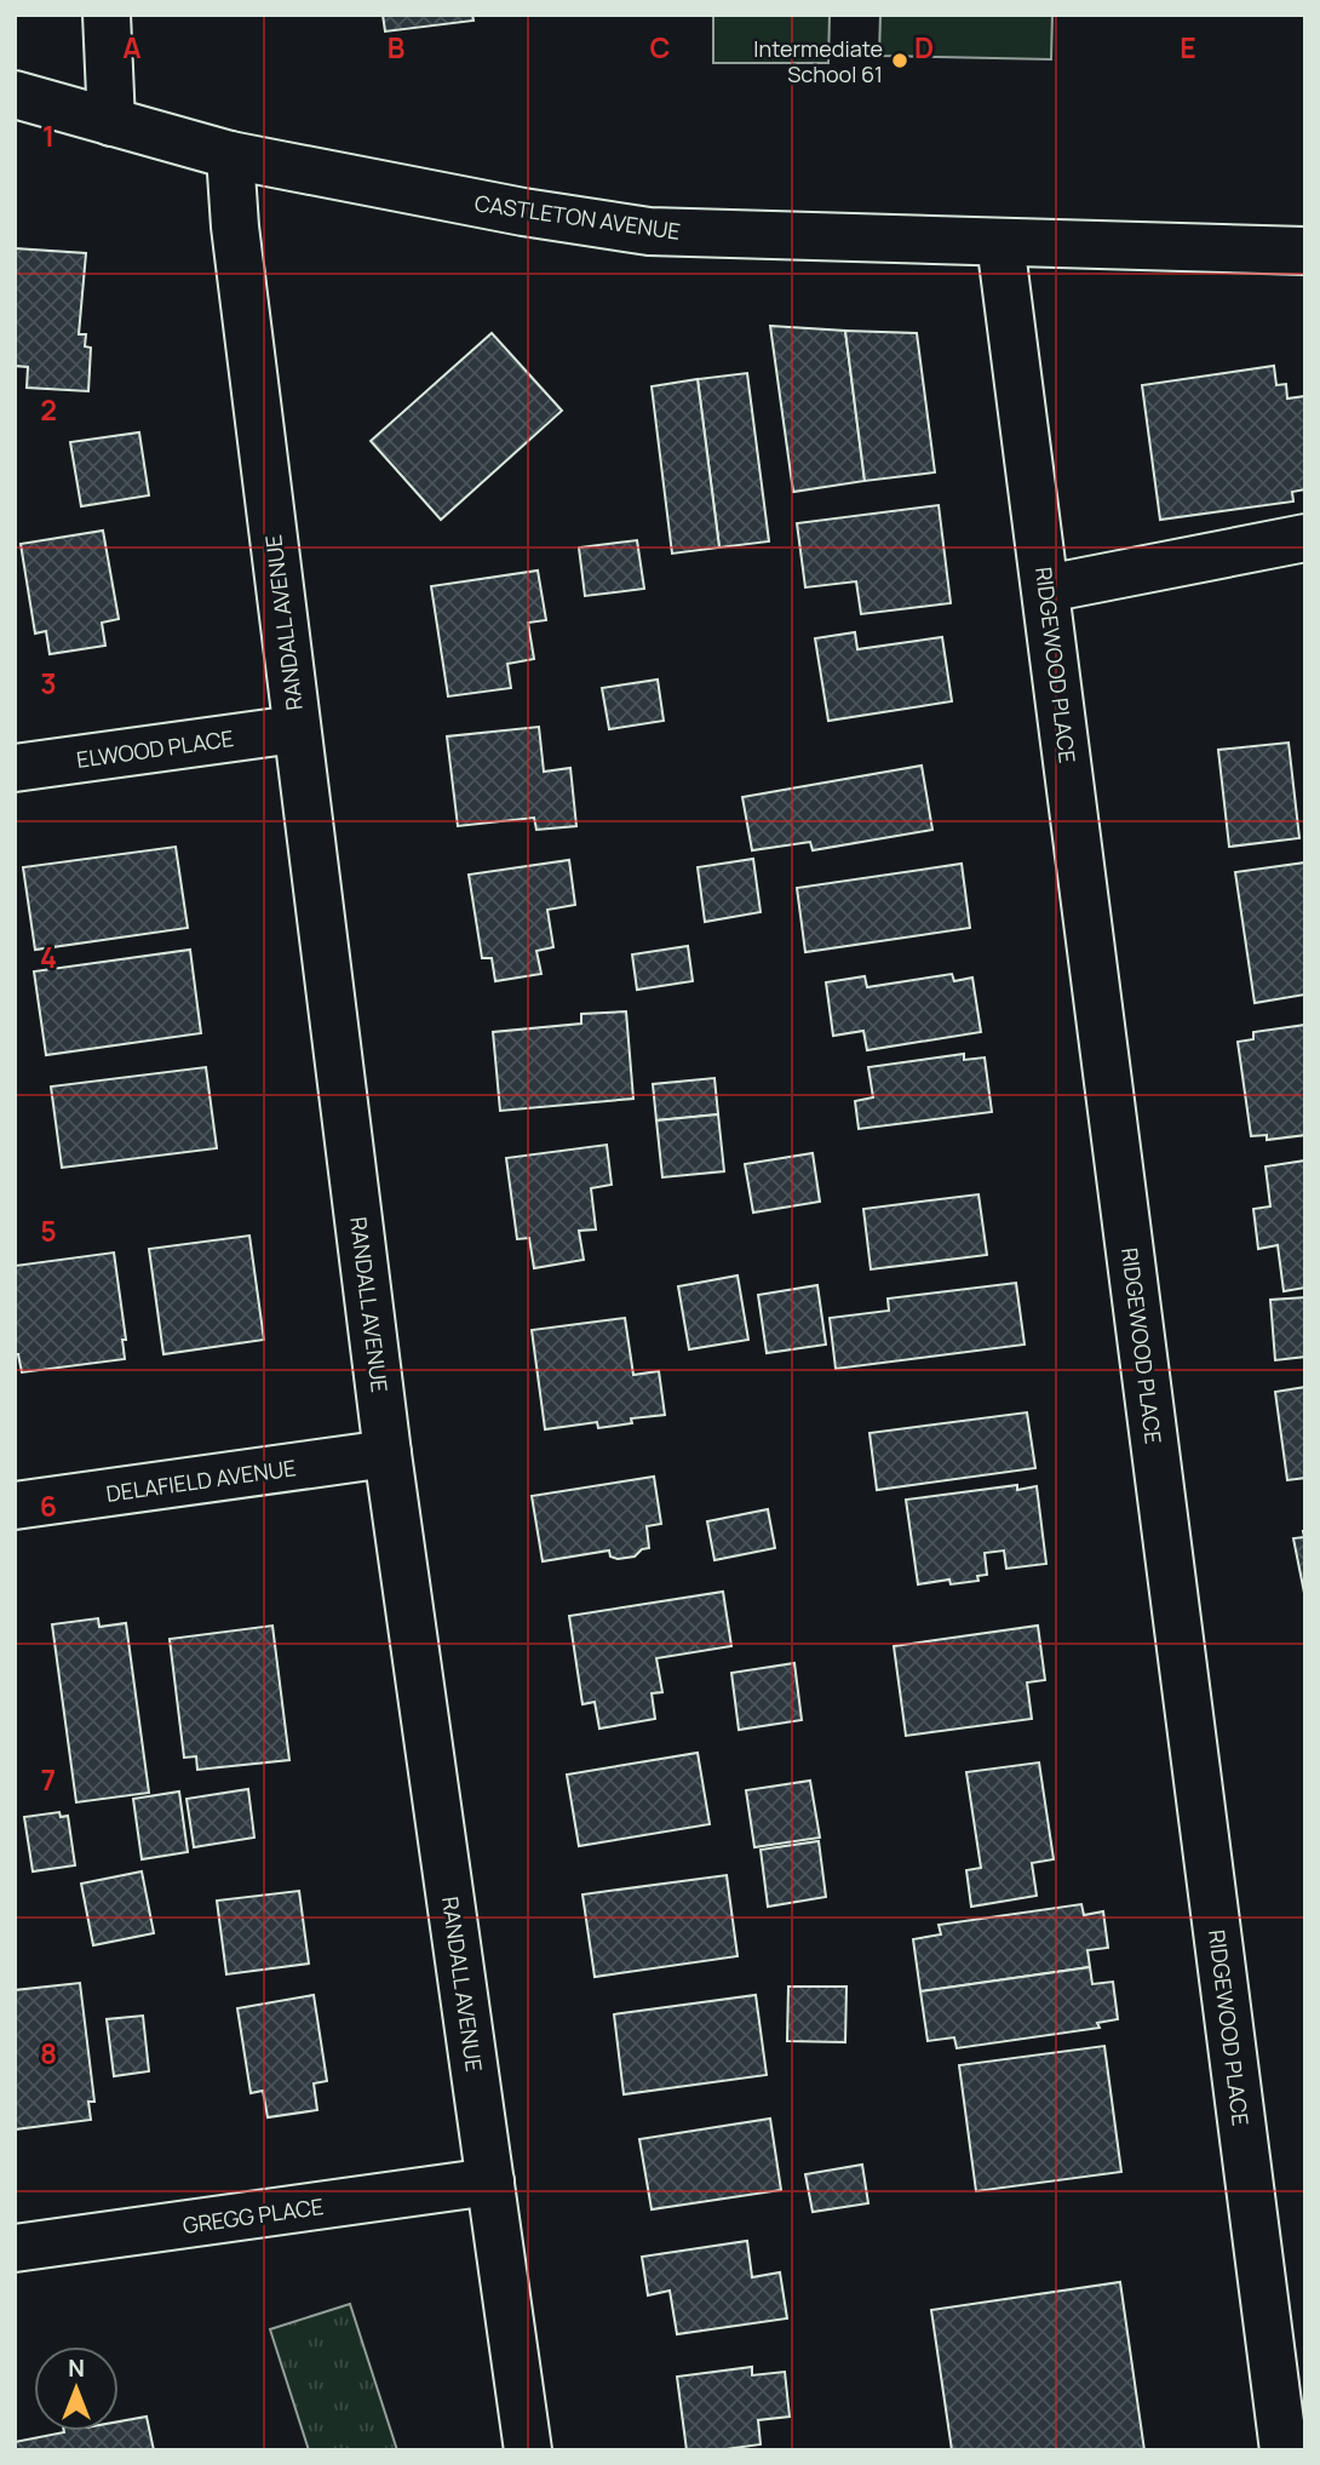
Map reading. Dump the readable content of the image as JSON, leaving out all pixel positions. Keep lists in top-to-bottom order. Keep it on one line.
{"streets":{"street":["CASTLETON AVENUE","RANDALL AVENUE","RIDGEWOOD PLACE","ELWOOD PLACE","DELAFIELD AVENUE","GREGG PLACE"]},"crossings":[["CASTLETON AVENUE","RANDALL AVENUE"],["CASTLETON AVENUE","RIDGEWOOD PLACE"],["RANDALL AVENUE","ELWOOD PLACE"],["RANDALL AVENUE","DELAFIELD AVENUE"],["RANDALL AVENUE","GREGG PLACE"]],"places":["Intermediate School 61"],"north":"top","grid":{"columns":["A","B","C","D","E"],"rows":["1","2","3","4","5","6","7","8"]}}
